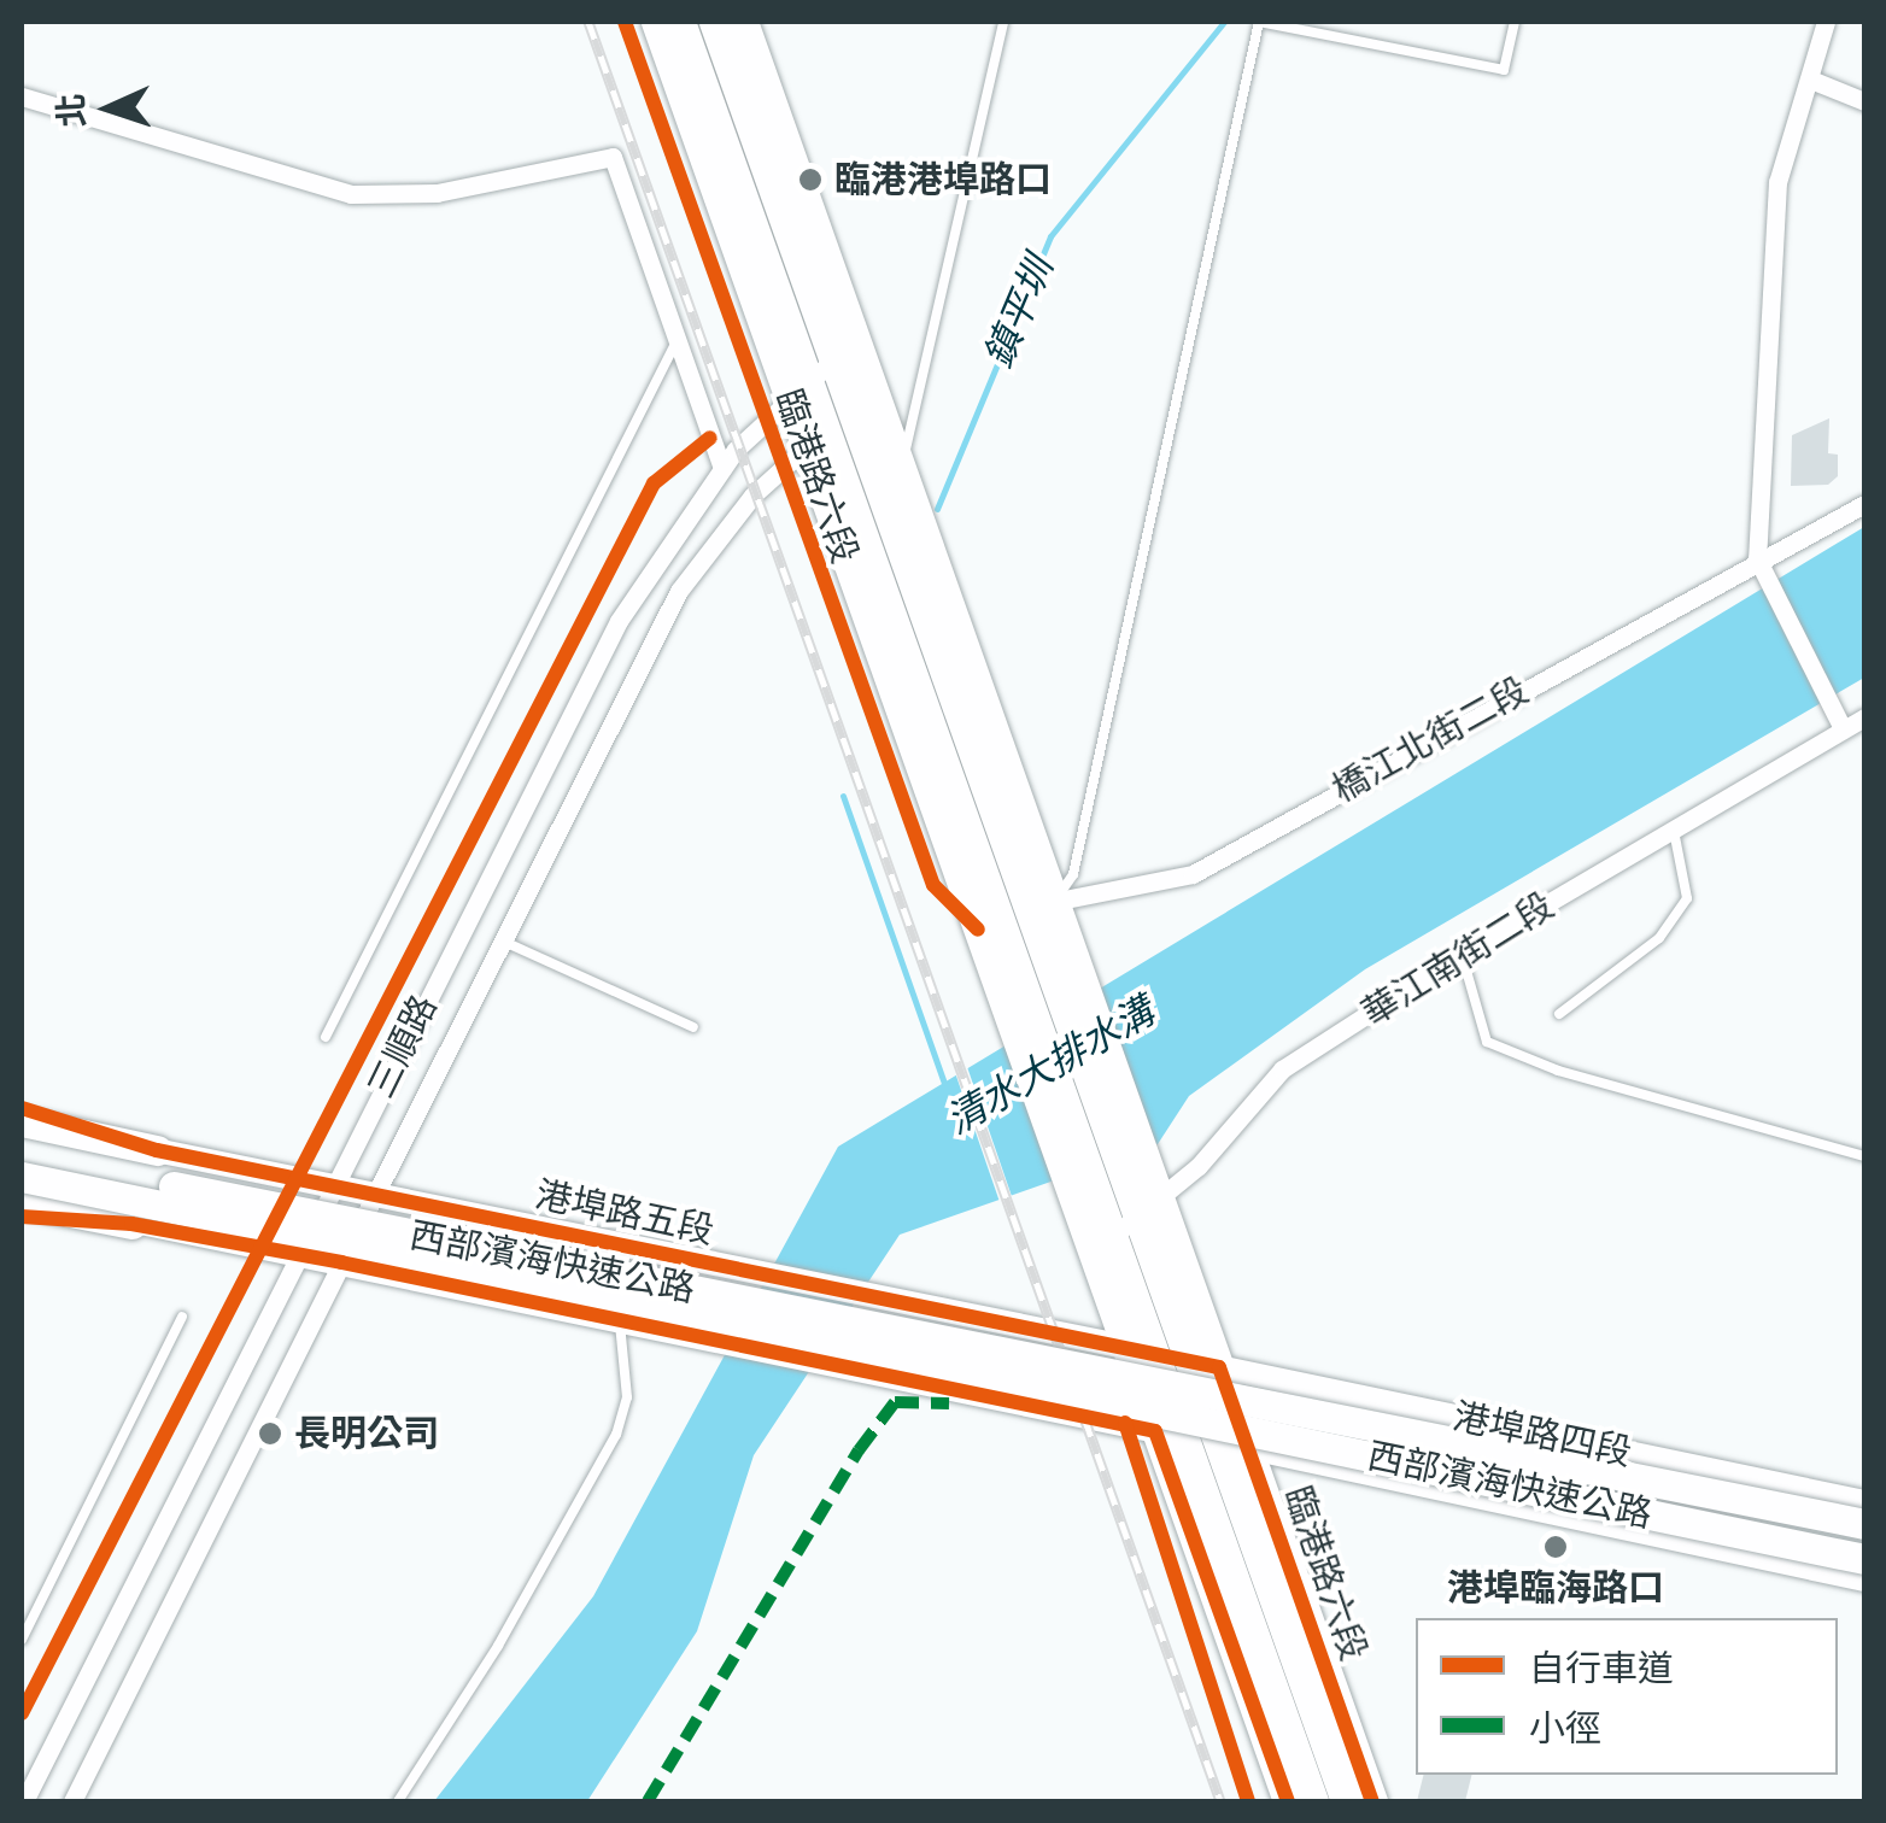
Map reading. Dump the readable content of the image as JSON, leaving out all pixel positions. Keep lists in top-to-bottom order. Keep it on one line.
{"streets":{"main road":["臨港路六段","西部濱海快速公路"],"street":["橋江北街二段","華江南街二段","三順路","港埠路五段","港埠路四段"]},"crossings":[["臨港路六段","橋江北街二段"],["臨港路六段","華江南街二段"],["臨港路六段","三順路"],["臨港路六段","港埠路五段"],["臨港路六段","港埠路四段"],["三順路","港埠路五段"],["港埠路五段","港埠路四段"]],"water":["鎮平圳","清水大排水溝"],"places":["臨港港埠路口","長明公司","港埠臨海路口"],"legend":["自行車道","小徑"],"north":"left"}
